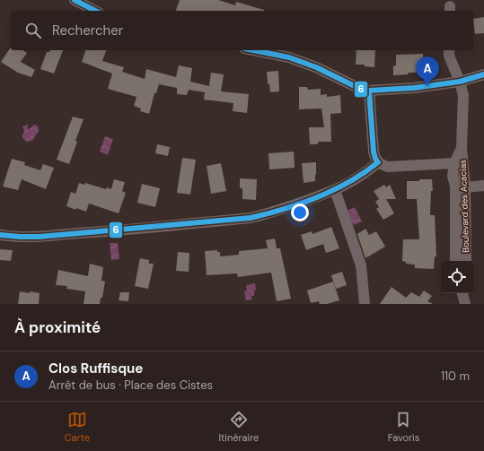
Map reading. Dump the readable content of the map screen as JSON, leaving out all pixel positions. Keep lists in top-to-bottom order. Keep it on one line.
{"streets":{"street":["Boulevard des Acacias"]},"lines":["transit line 6"],"page":{"search":"Rechercher","pins":"A","heading":"À proximité","list":[{"mark":"A","name":"Clos Ruffisque","note":"Arrêt de bus · Place des Cistes","value":"110 m"}],"nav":["Carte","Itinéraire","Favoris"]}}
